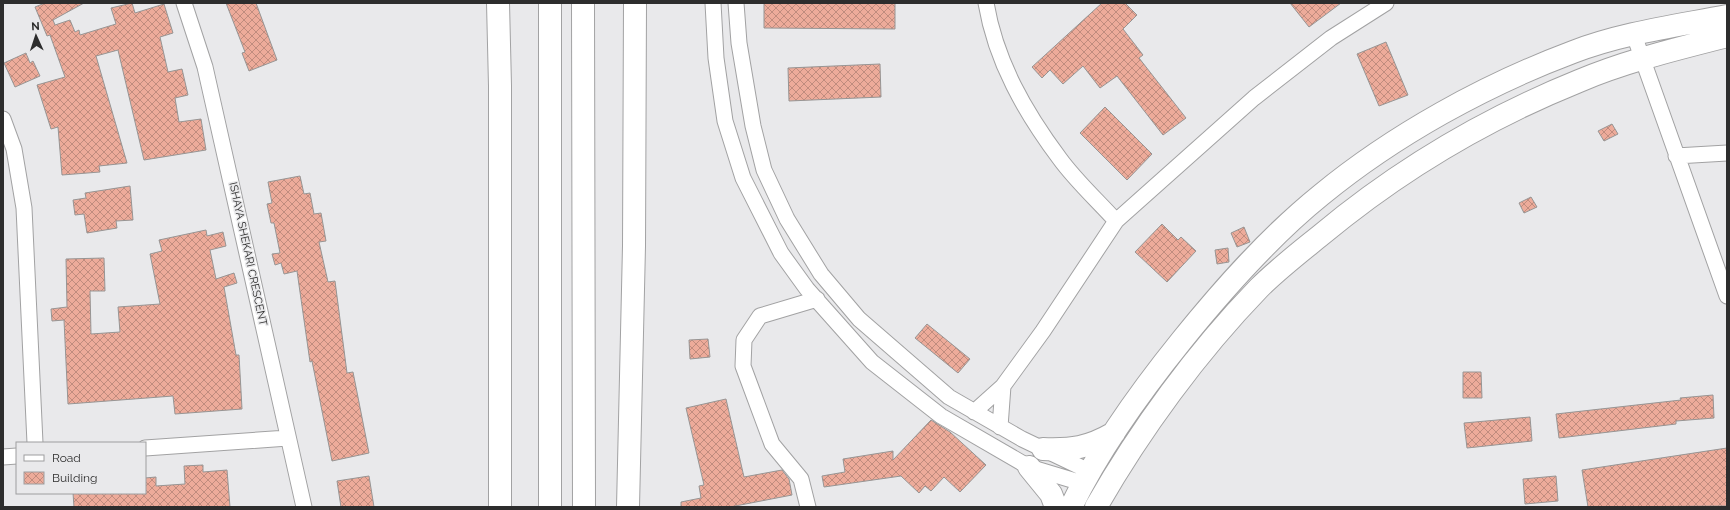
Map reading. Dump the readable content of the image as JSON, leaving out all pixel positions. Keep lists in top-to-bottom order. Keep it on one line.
{"streets":{"street":["ISHAYA SHEKARI CRESCENT"]},"legend":["Road","Building"],"north":"top"}
